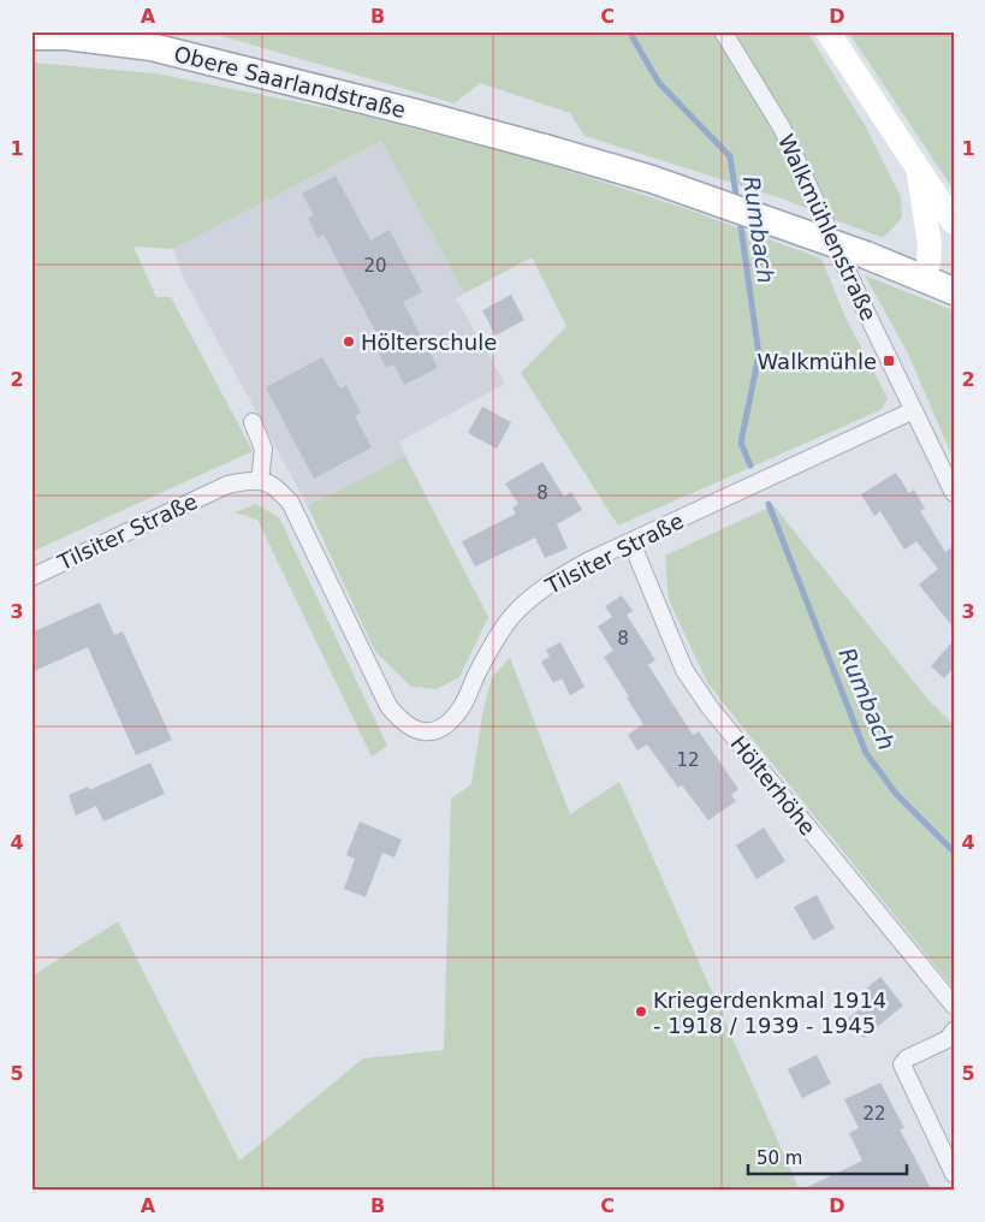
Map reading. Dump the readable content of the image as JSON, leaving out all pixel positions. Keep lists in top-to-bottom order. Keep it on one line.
{"streets":{"main road":["Obere Saarlandstraße"],"street":["Walkmühlenstraße","Tilsiter Straße","Hölterhöhe"]},"crossings":[["Walkmühlenstraße","Tilsiter Straße"],["Tilsiter Straße","Hölterhöhe"]],"water":["Rumbach"],"places":{"other":["Hölterschule","Kriegerdenkmal 1914 - 1918 / 1939 - 1945"],"transit":["Walkmühle"]},"house_numbers":["20","8","8","12","22"],"scale_bar":"50 m","grid":{"columns":["A","B","C","D"],"rows":["1","2","3","4","5"]}}
